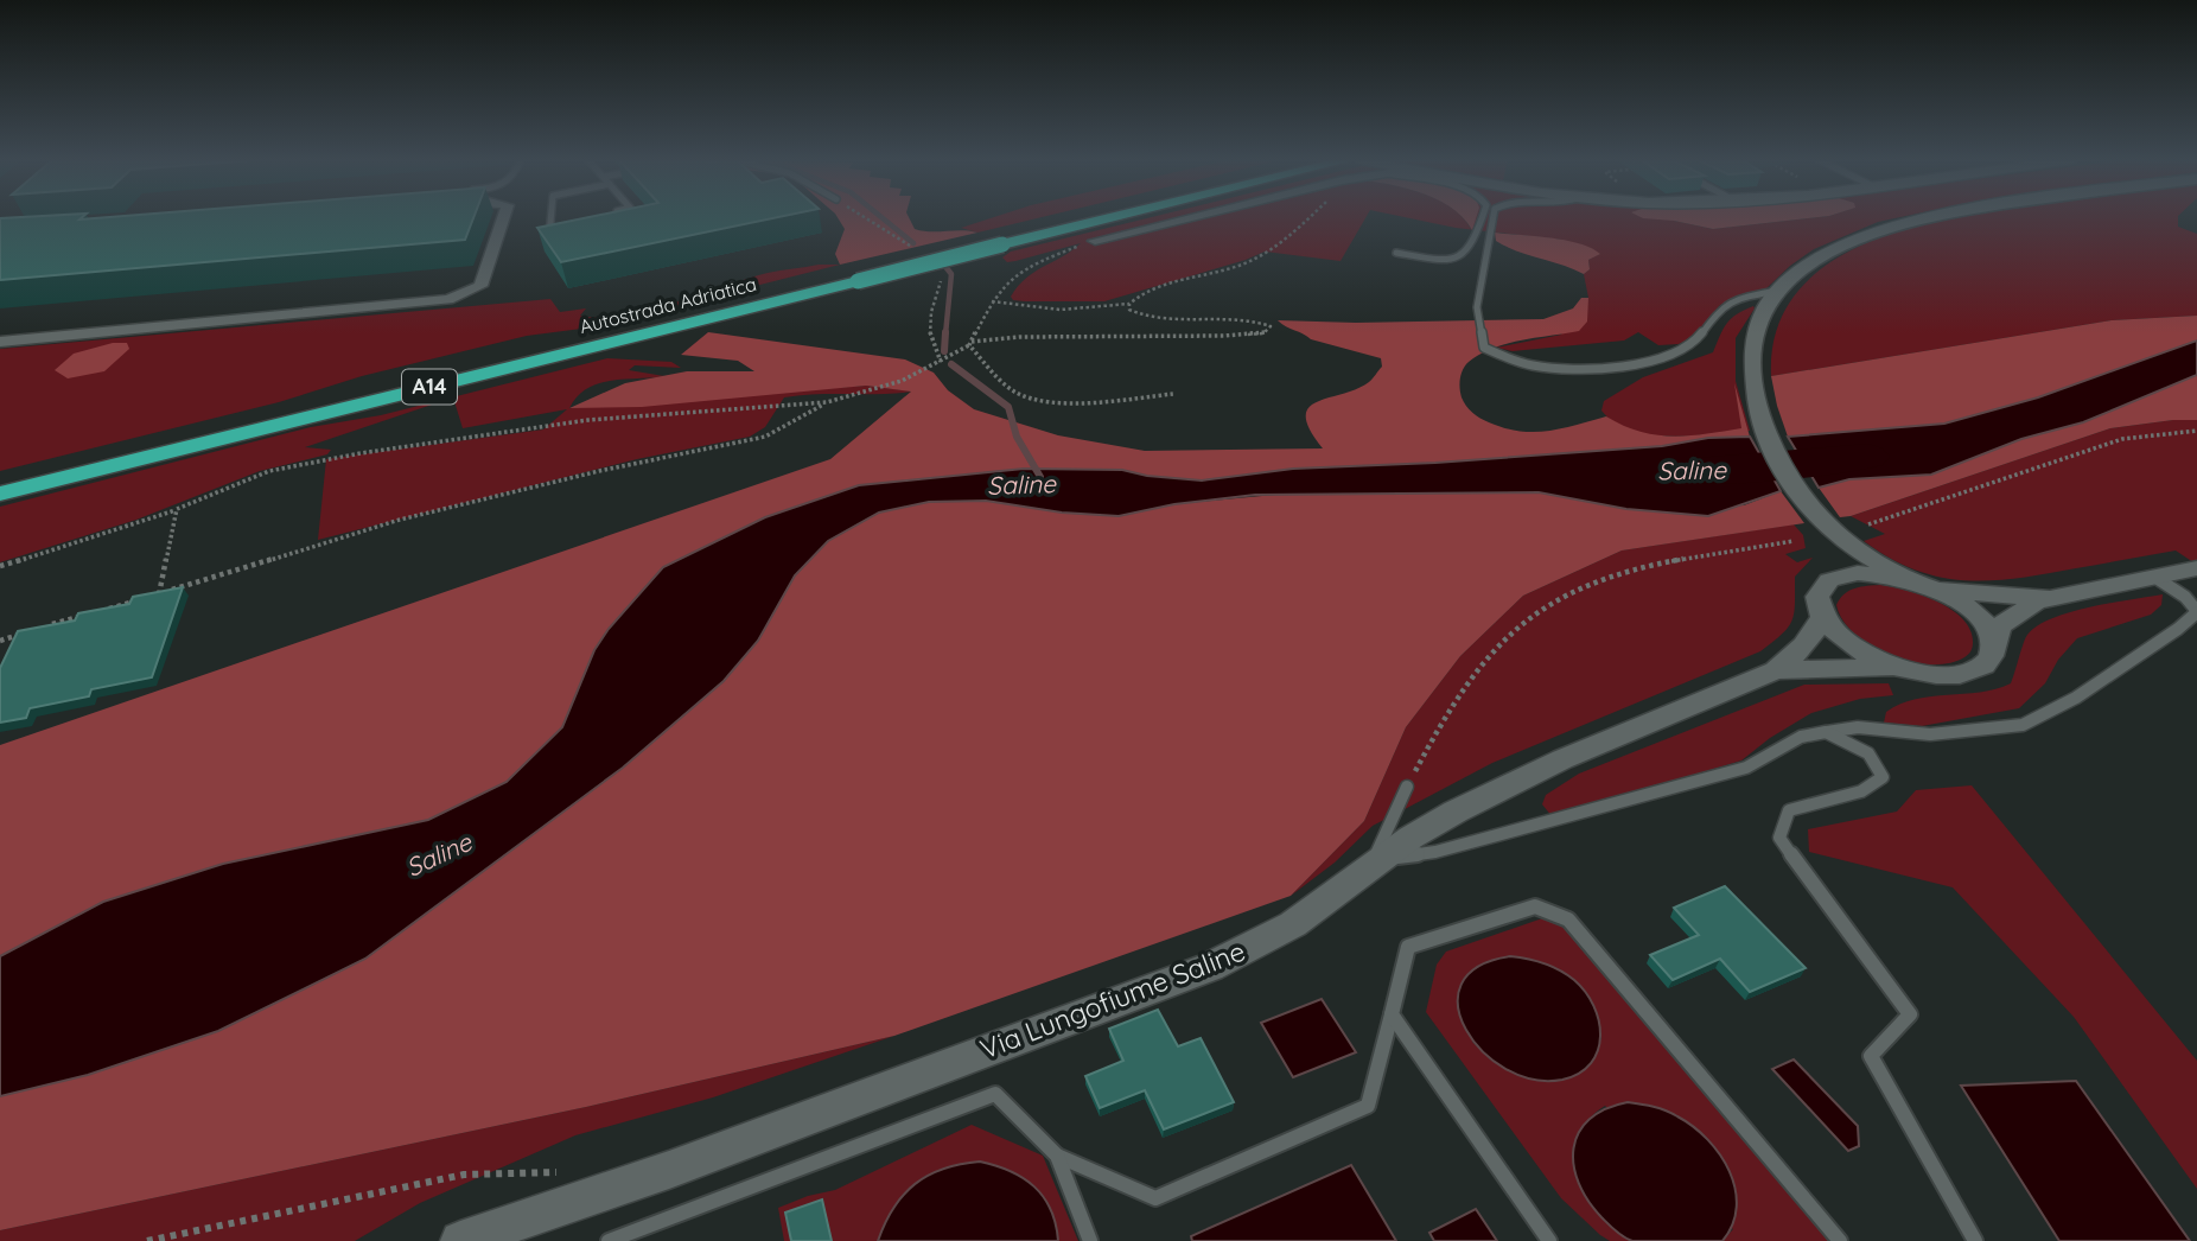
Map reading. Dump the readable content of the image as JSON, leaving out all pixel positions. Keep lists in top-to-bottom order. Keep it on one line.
{"streets":{"highway":["Autostrada Adriatica","A14"],"street":["Via Lungofiume Saline"]},"water":["Saline"]}
